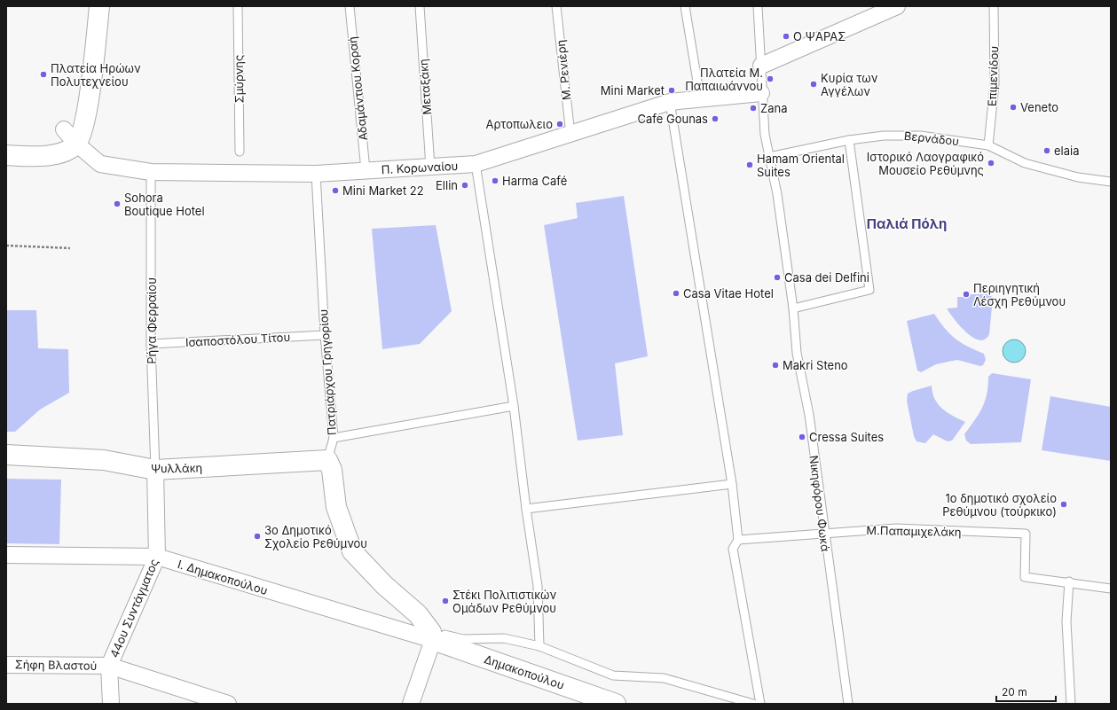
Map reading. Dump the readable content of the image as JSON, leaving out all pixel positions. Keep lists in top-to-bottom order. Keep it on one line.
{"streets":{"street":["Π. Κορωναίου","Ψυλλάκη","Ι. Δημακοπούλου","44ου Συντάγματος","Σήφη Βλαστού","Δημακοπούλου"],"lane":["Μ. Ρενιέρη","Επιμενίδου","Σμύρνης","Μεταξάκη","Αδαμάντιου Κοραή","Βερνάδου","Ρήγα Φερραίου","Ισαποστόλου Τίτου","Πατριάρχου Γρηγορίου","Νικηφόρου Φωκά","Μ.Παπαμιχελάκη"]},"crossings":[["Μ. Ρενιέρη","Π. Κορωναίου"],["Επιμενίδου","Βερνάδου"],["Μεταξάκη","Π. Κορωναίου"],["Αδαμάντιου Κοραή","Π. Κορωναίου"],["Βερνάδου","Νικηφόρου Φωκά"],["Π. Κορωναίου","Ρήγα Φερραίου"],["Π. Κορωναίου","Πατριάρχου Γρηγορίου"],["Π. Κορωναίου","Νικηφόρου Φωκά"],["Ρήγα Φερραίου","Ισαποστόλου Τίτου"],["Ρήγα Φερραίου","Ψυλλάκη"],["Ρήγα Φερραίου","44ου Συντάγματος"],["Ισαποστόλου Τίτου","Πατριάρχου Γρηγορίου"],["Πατριάρχου Γρηγορίου","Ψυλλάκη"],["Ψυλλάκη","44ου Συντάγματος"],["Νικηφόρου Φωκά","Μ.Παπαμιχελάκη"],["Ι. Δημακοπούλου","44ου Συντάγματος"],["Ι. Δημακοπούλου","Δημακοπούλου"],["44ου Συντάγματος","Σήφη Βλαστού"]],"districts":["Παλιά Πόλη"],"places":["O ΨΑΡΑΣ","Πλατεία Ηρώων Πολυτεχνείου","Πλατεία Μ. Παπαιωάννου","Κυρία των Αγγέλων","Mini Market","Veneto","Zana","Cafe Gounas","Αρτοπωλειο","elaia","Ιστορικό Λαoγραφικό Μουσείο Ρεθύμνης","Hamam Oriental Suites","Harma Café","Ellin","Mini Market 22","Sohora Boutique Hotel","Casa dei Delfini","Casa Vitae Hotel","Περιηγητική Λέσχη Ρεθύμνου","Makri Steno","Cressa Suites","1ο δημοτικό σχολείο Ρεθύμνου (τούρκικο)","3ο Δημοτικό Σχολείο Ρεθύμνου","Στέκι Πολιτιστικών Ομάδων Ρεθύμνου"],"scale_bar":"20 m"}
